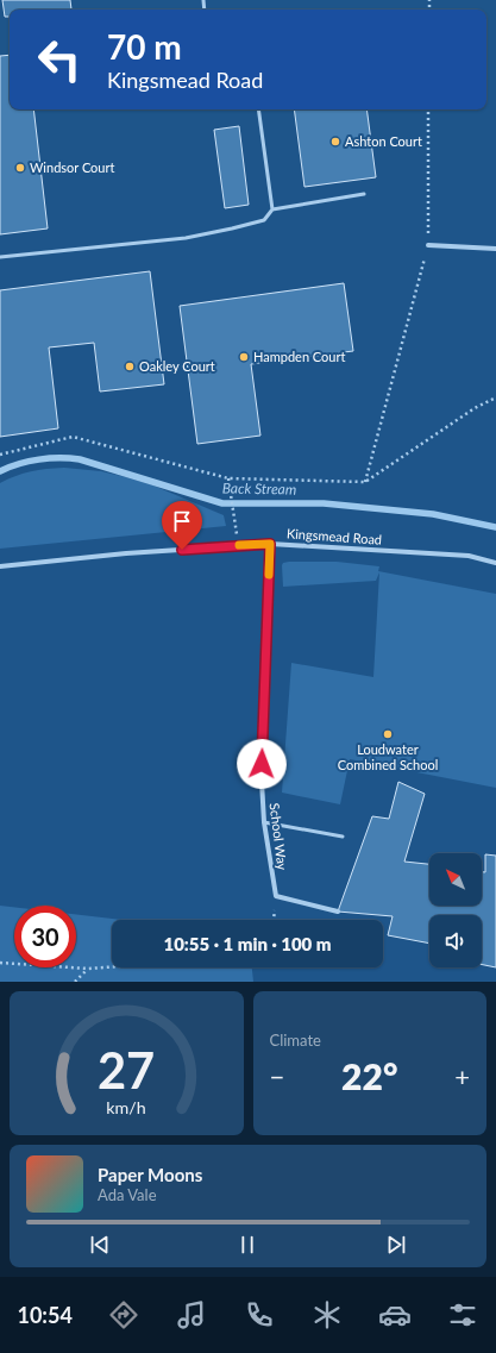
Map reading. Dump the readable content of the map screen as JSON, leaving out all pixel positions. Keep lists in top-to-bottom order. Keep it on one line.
{"streets":{"street":["Kingsmead Road","School Way"]},"crossings":[["Kingsmead Road","School Way"]],"water":["Back Stream"],"places":["Ashton Court","Windsor Court","Hampden Court","Oakley Court","Loudwater Combined School"],"north":"top left","page":{"turn":["70 m","Kingsmead Road"],"limit":"30","trip":"10:55 · 1 min · 100 m","tile":"Climate","heat":["−","22°","+"],"song":["Paper Moons","Ada Vale"],"tabs":"10:54","gauge":["27","km/h"]}}
